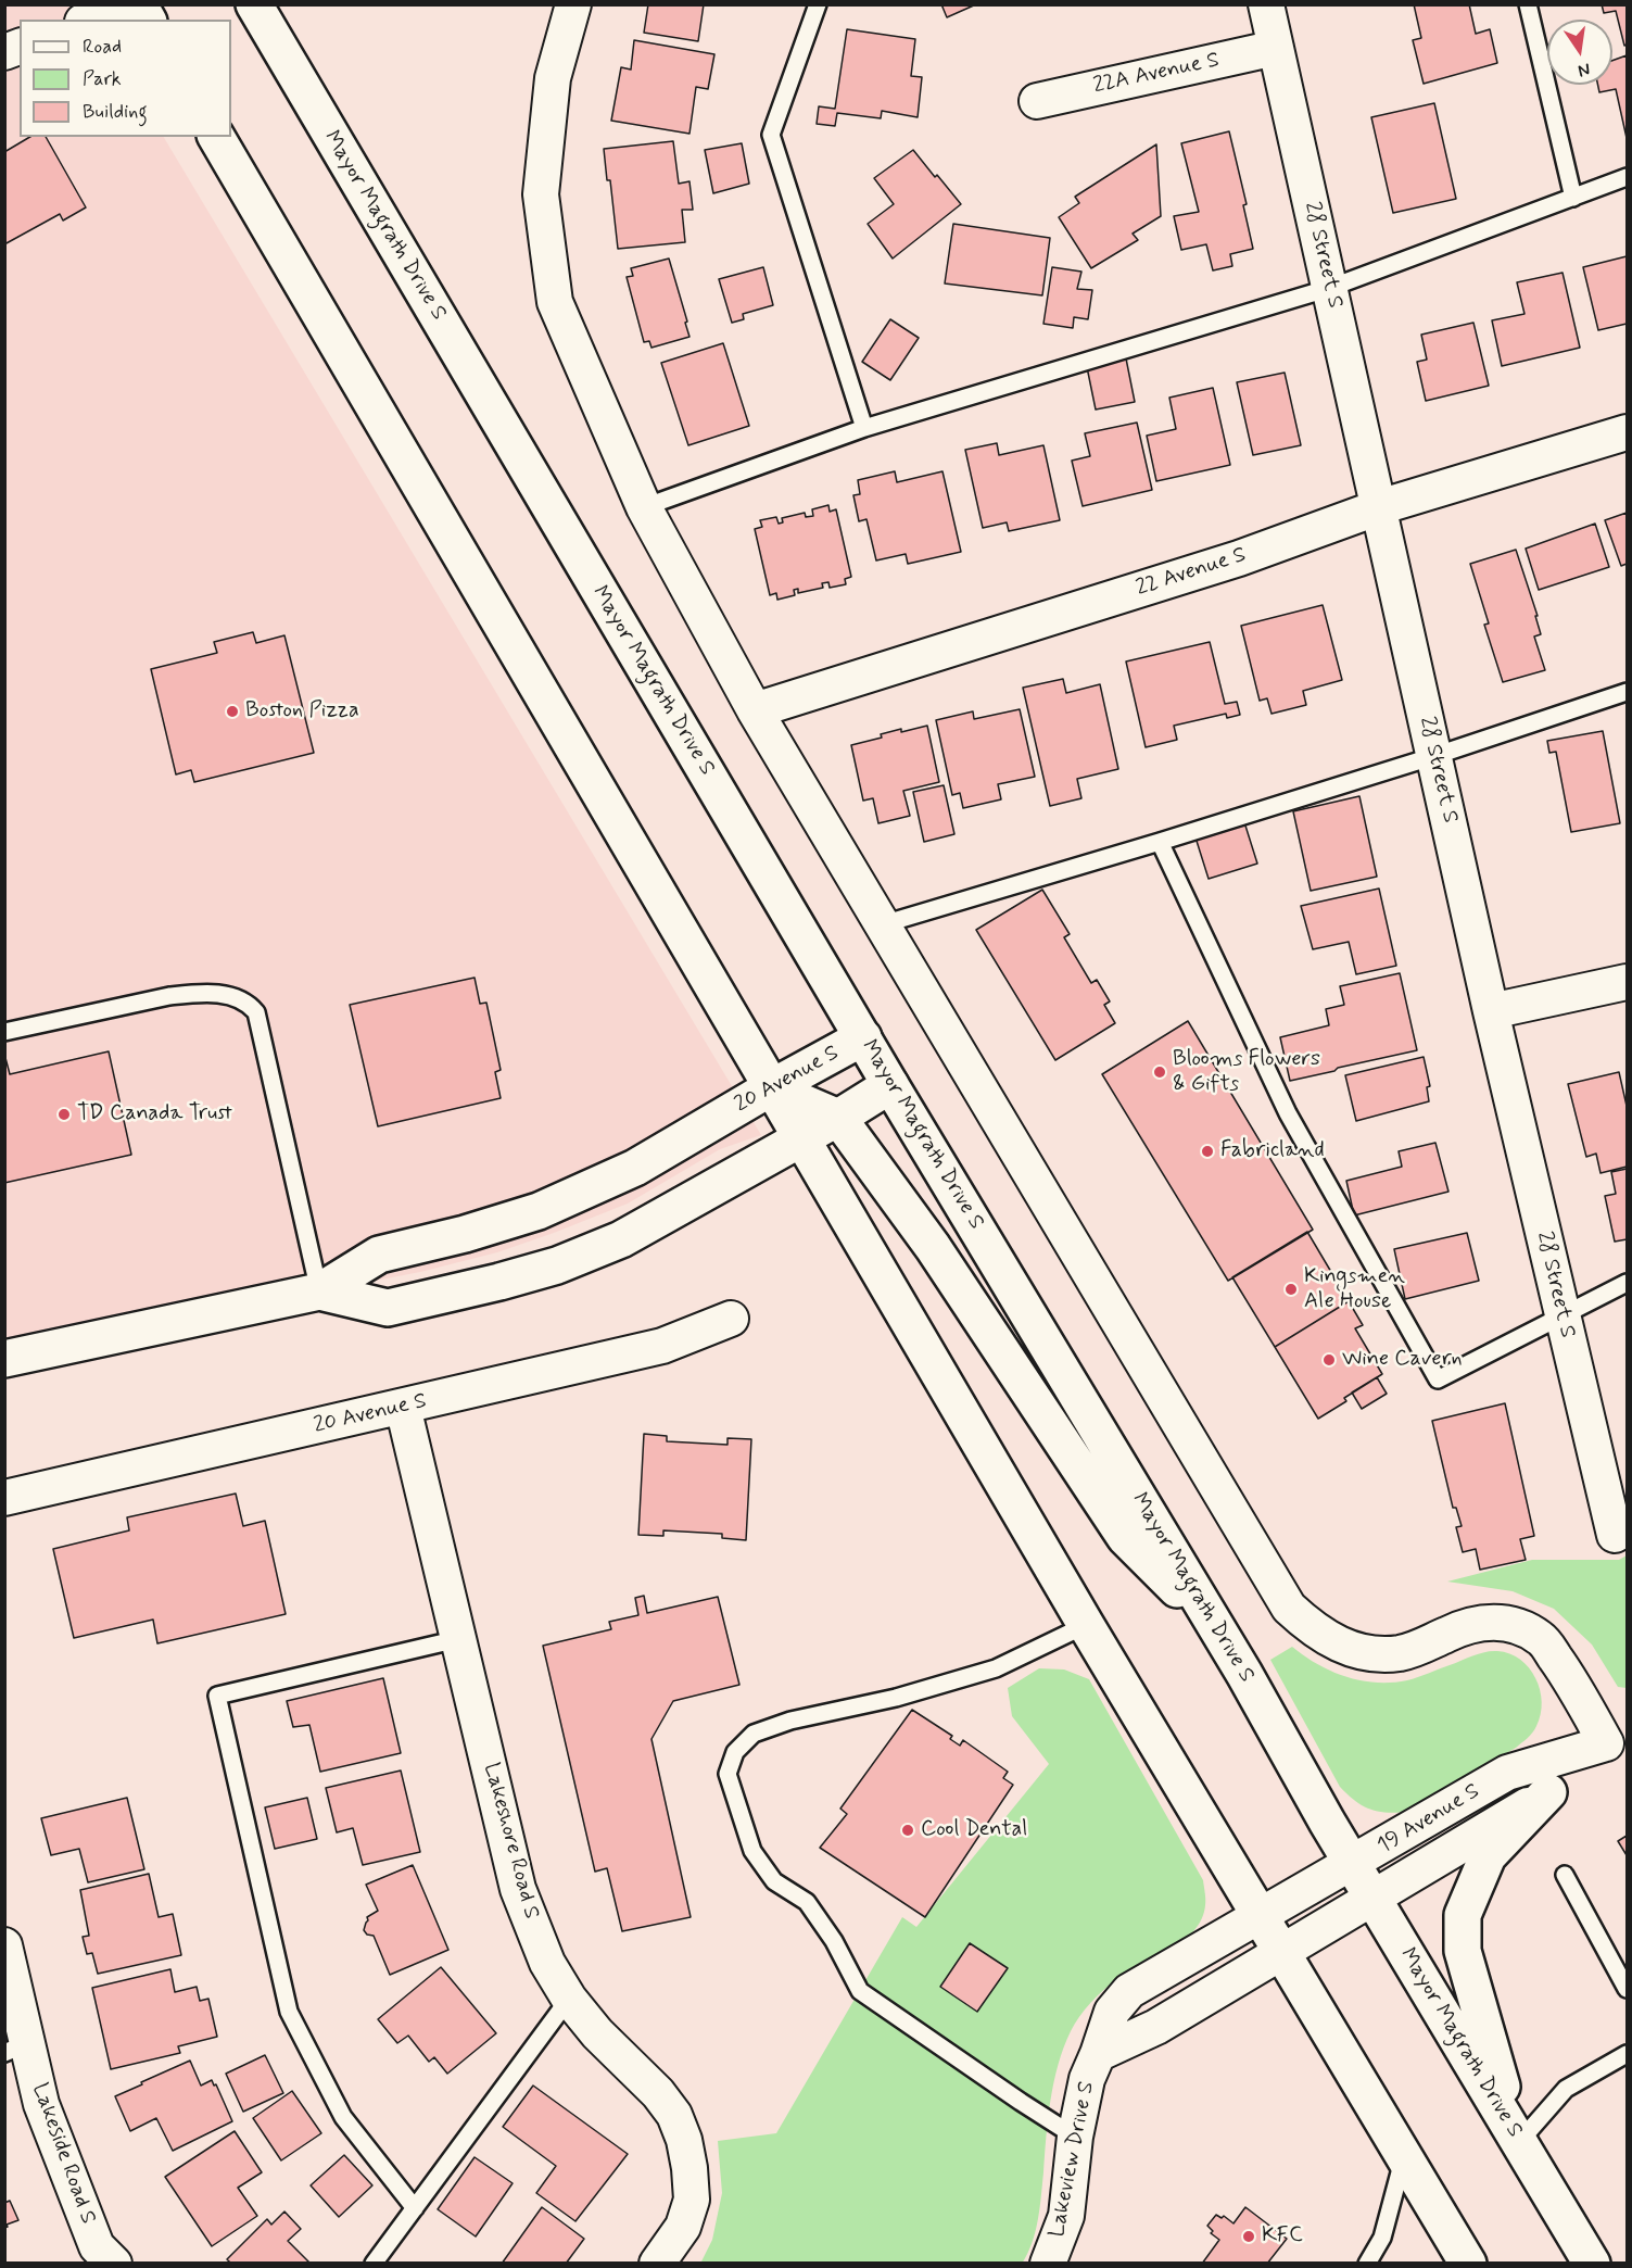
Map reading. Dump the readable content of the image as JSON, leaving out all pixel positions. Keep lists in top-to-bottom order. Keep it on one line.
{"streets":{"main road":["Mayor Magrath Drive S","20 Avenue S"],"street":["22A Avenue S","28 Street S","22 Avenue S","19 Avenue S","Lakeshore Road S","Lakeside Road S","Lakeview Drive S"]},"crossings":[["22A Avenue S","28 Street S"],["Mayor Magrath Drive S","20 Avenue S"],["Mayor Magrath Drive S","19 Avenue S"],["28 Street S","22 Avenue S"],["20 Avenue S","Lakeshore Road S"],["19 Avenue S","Lakeview Drive S"]],"places":["Boston Pizza","Blooms Flowers & Gifts","TD Canada Trust","Fabricland","Kingsmen Ale House","Wine Cavern","Cool Dental","KFC"],"legend":["Road","Park","Building"],"north":"bottom"}
